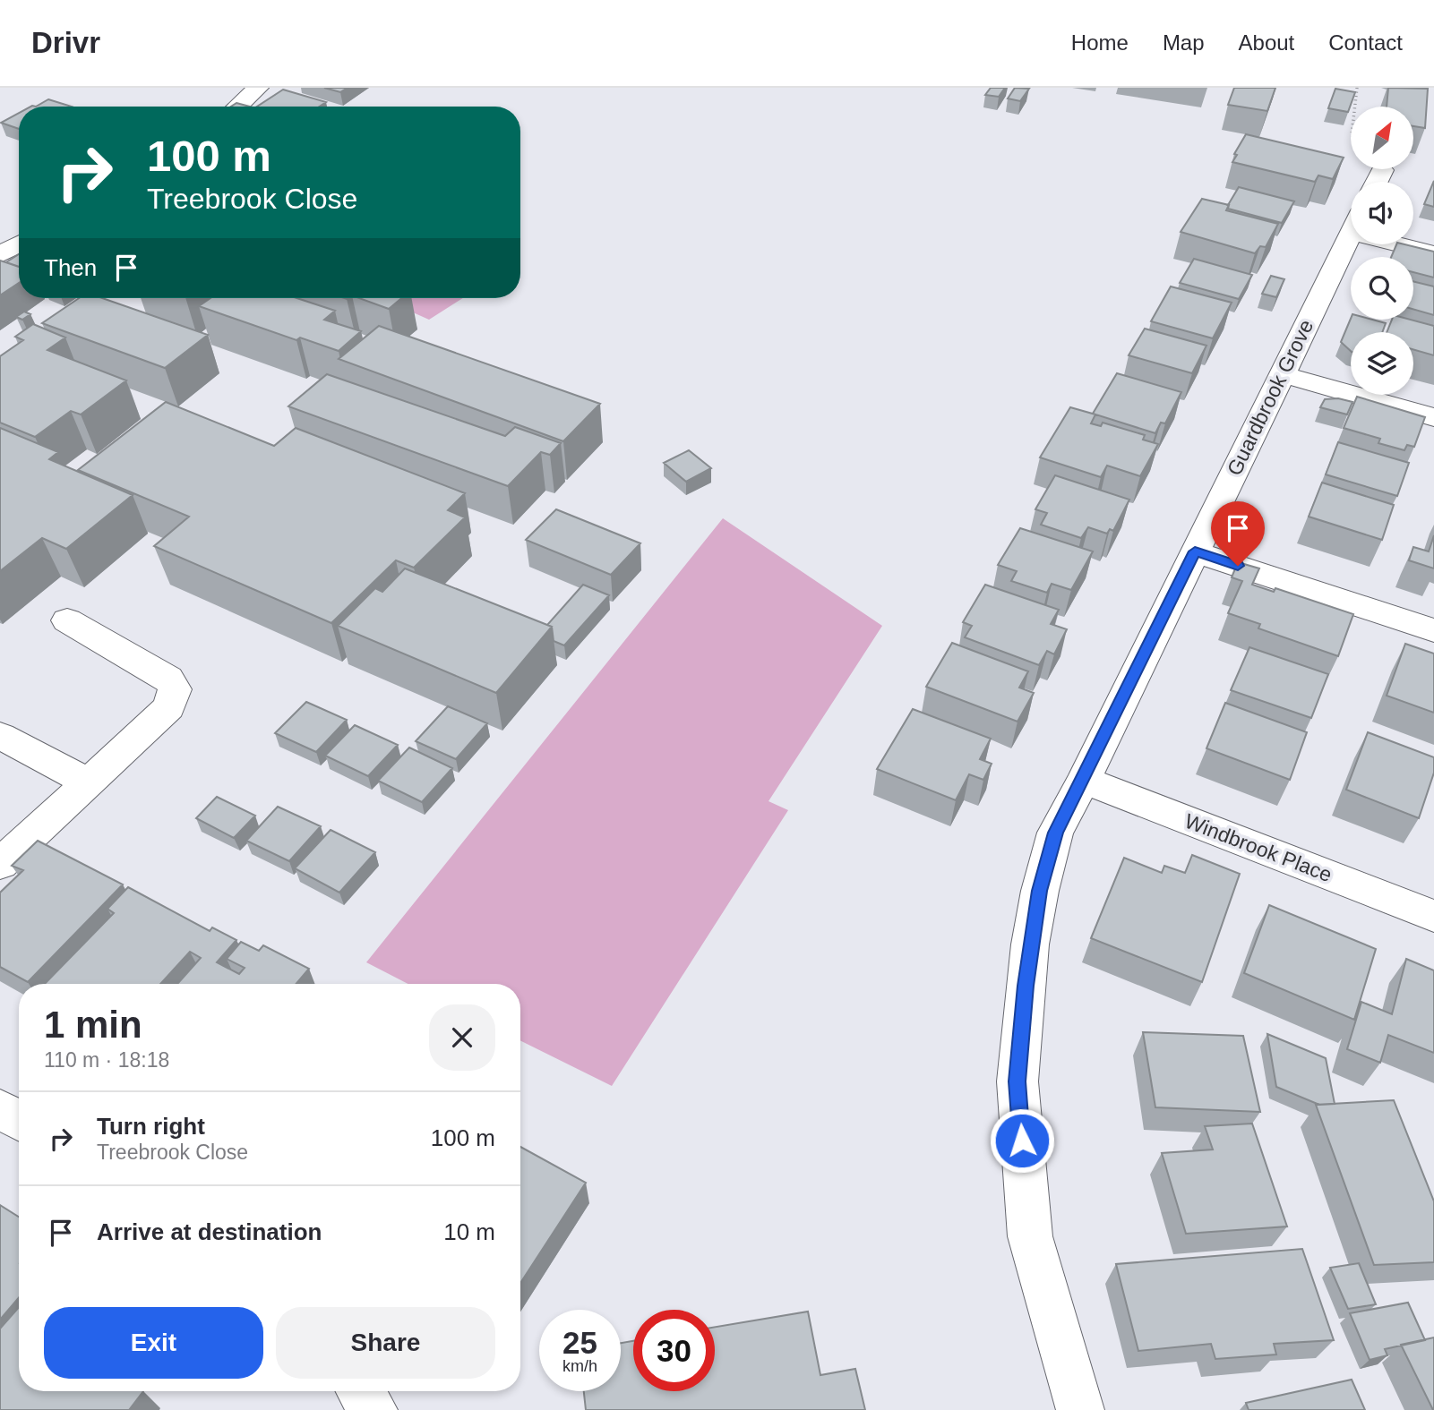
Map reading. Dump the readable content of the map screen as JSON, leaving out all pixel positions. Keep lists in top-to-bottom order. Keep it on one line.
{"streets":{"street":["Guardbrook Grove","Windbrook Place"]},"crossings":[["Guardbrook Grove","Windbrook Place"]],"north":"top right","page":{"header":"Drivr","nav":["Home","Map","About","Contact"],"turn":["100 m","Treebrook Close"],"then":"Then","heading":["1 min","110 m · 18:18"],"list":[{"name":"Turn right","note":"Treebrook Close","value":"100 m"},{"name":"Arrive at destination","value":"10 m"}],"buttons":["Exit","Share"],"speed":"25 km/h","limit":"30"}}
